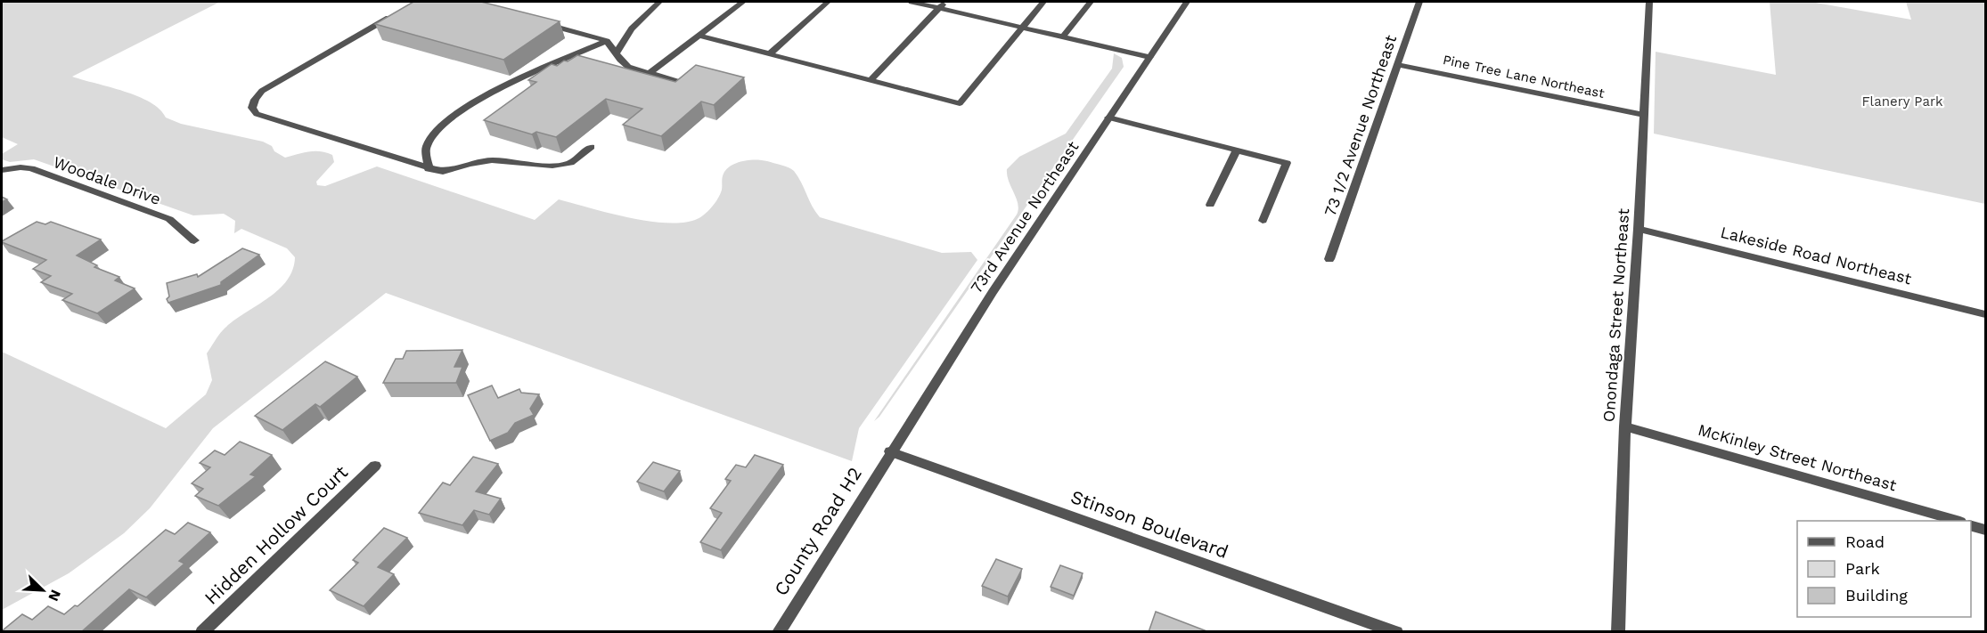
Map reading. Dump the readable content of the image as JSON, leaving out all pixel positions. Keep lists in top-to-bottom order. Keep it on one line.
{"streets":{"street":["Pine Tree Lane Northeast","73 1/2 Avenue Northeast","Woodale Drive","73rd Avenue Northeast","Lakeside Road Northeast","Onondaga Street Northeast","McKinley Street Northeast","Stinson Boulevard","County Road H2","Hidden Hollow Court"]},"crossings":[["Pine Tree Lane Northeast","73 1/2 Avenue Northeast"],["Pine Tree Lane Northeast","Onondaga Street Northeast"],["73rd Avenue Northeast","Stinson Boulevard"],["73rd Avenue Northeast","County Road H2"],["Lakeside Road Northeast","Onondaga Street Northeast"],["Onondaga Street Northeast","McKinley Street Northeast"],["Stinson Boulevard","County Road H2"]],"parks":["Flanery Park"],"legend":["Road","Park","Building"],"north":"bottom right"}
